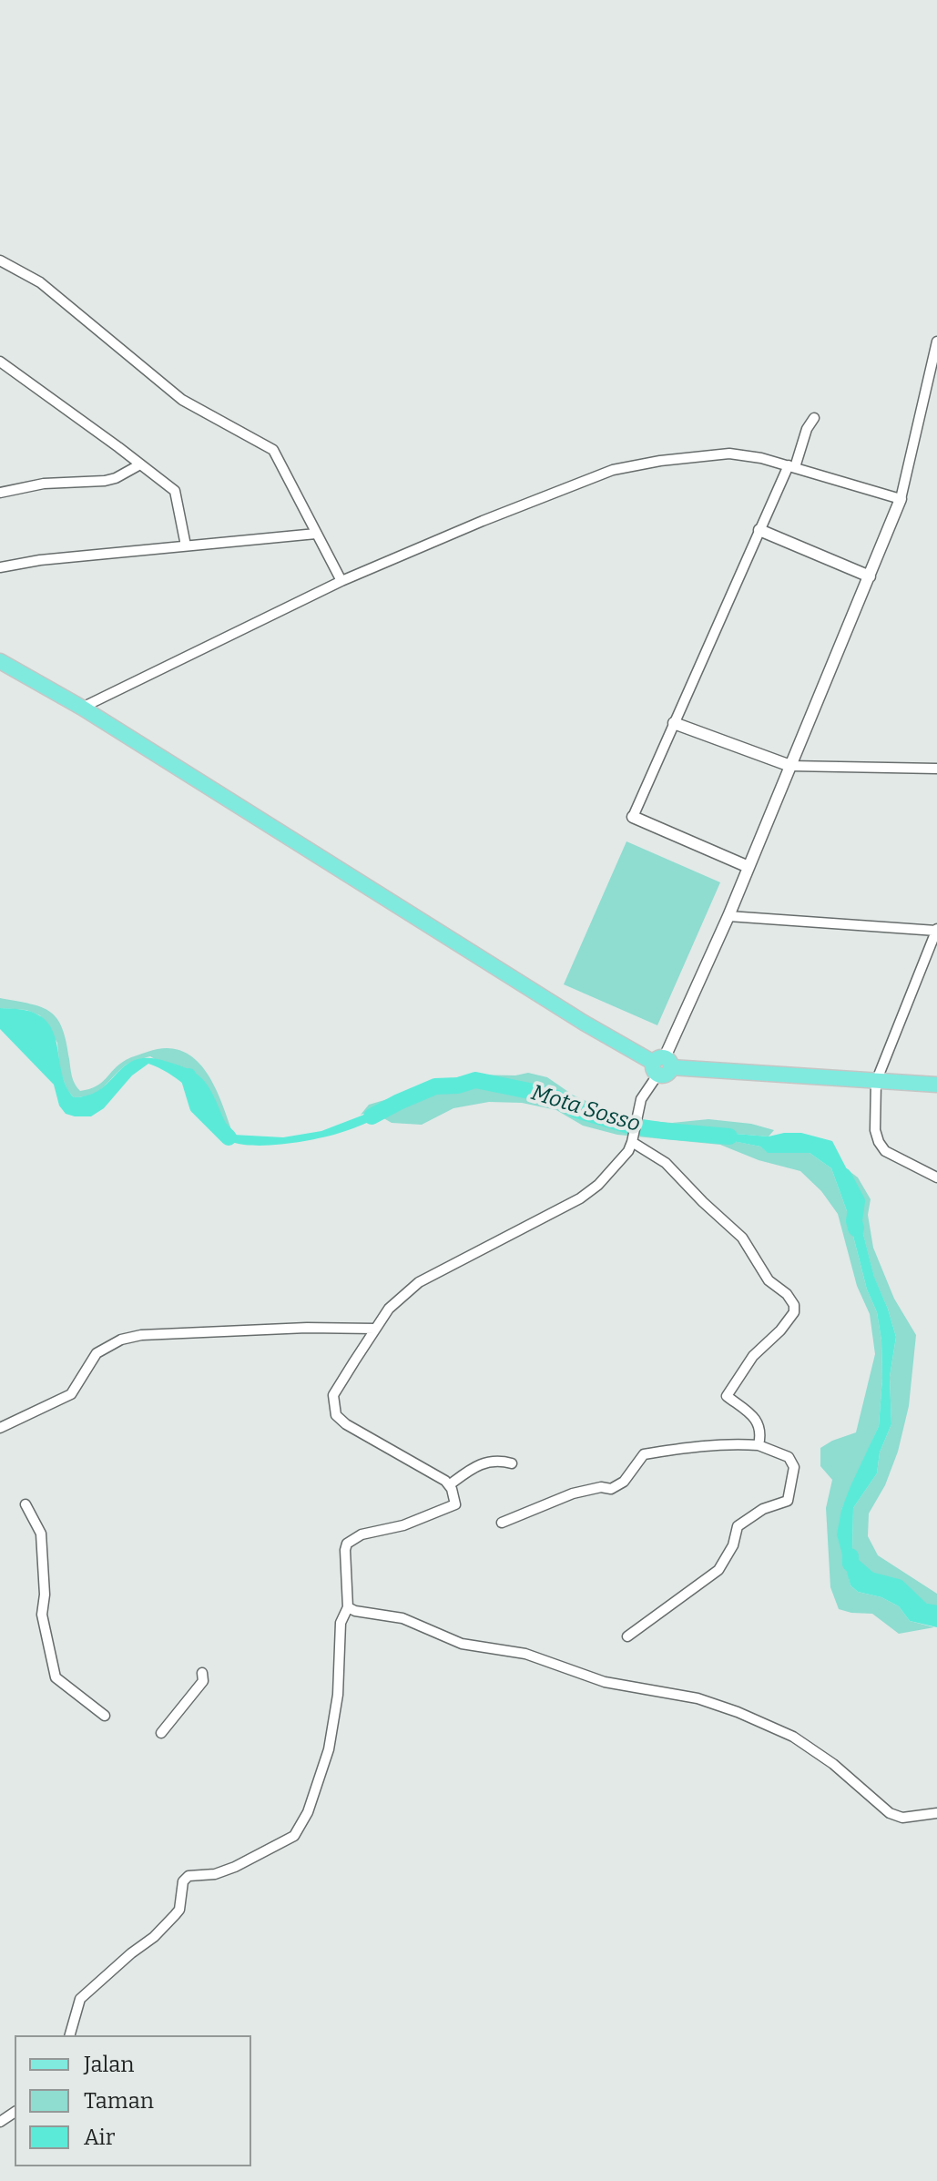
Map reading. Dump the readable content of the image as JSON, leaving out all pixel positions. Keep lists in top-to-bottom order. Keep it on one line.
{"water":["Mota Sosso"],"legend":["Jalan","Taman","Air"]}
